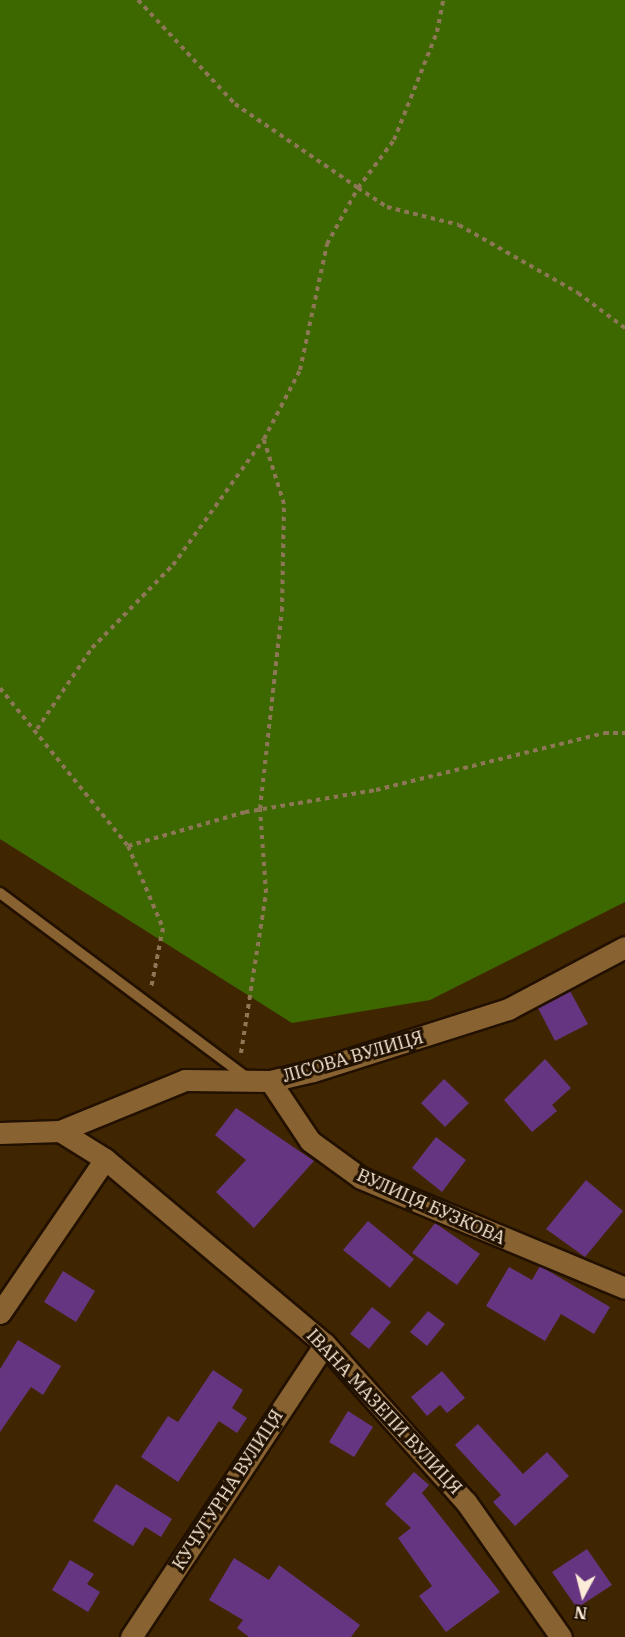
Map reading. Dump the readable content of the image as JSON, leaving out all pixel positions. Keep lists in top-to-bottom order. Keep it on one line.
{"streets":{"street":["ЛІСОВА ВУЛИЦЯ","ВУЛИЦЯ БУЗКОВА","ІВАНА МАЗЕПИ ВУЛИЦЯ","КУЧУГУРНА ВУЛИЦЯ"]},"crossings":[["ЛІСОВА ВУЛИЦЯ","ВУЛИЦЯ БУЗКОВА"],["ЛІСОВА ВУЛИЦЯ","ІВАНА МАЗЕПИ ВУЛИЦЯ"],["ІВАНА МАЗЕПИ ВУЛИЦЯ","КУЧУГУРНА ВУЛИЦЯ"]],"north":"bottom"}
